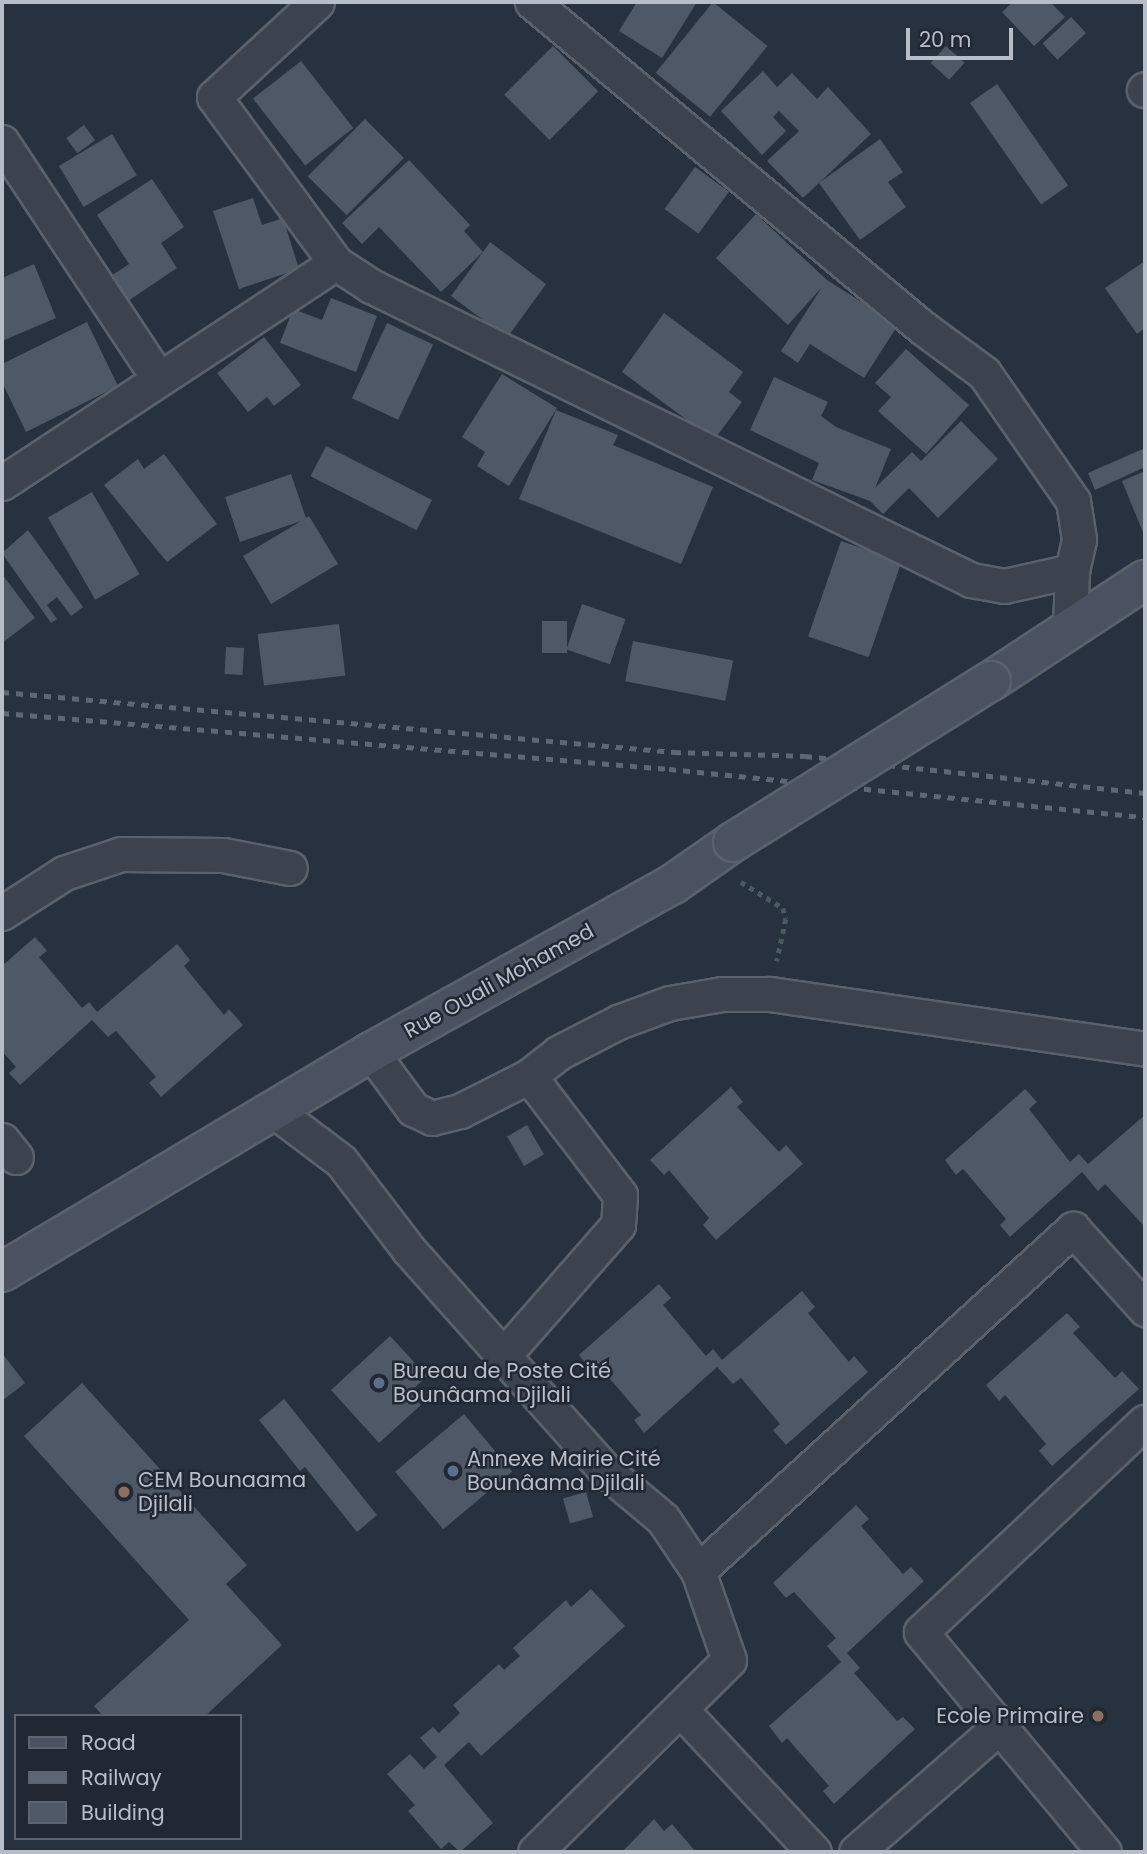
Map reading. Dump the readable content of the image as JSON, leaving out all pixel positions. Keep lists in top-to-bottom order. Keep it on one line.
{"streets":{"street":["Rue Ouali Mohamed"]},"places":["Bureau de Poste Cité Bounâama Djilali","Annexe Mairie Cité Bounâama Djilali","CEM Bounaama Djilali","Ecole Primaire"],"legend":["Road","Railway","Building"],"scale_bar":"20 m"}
